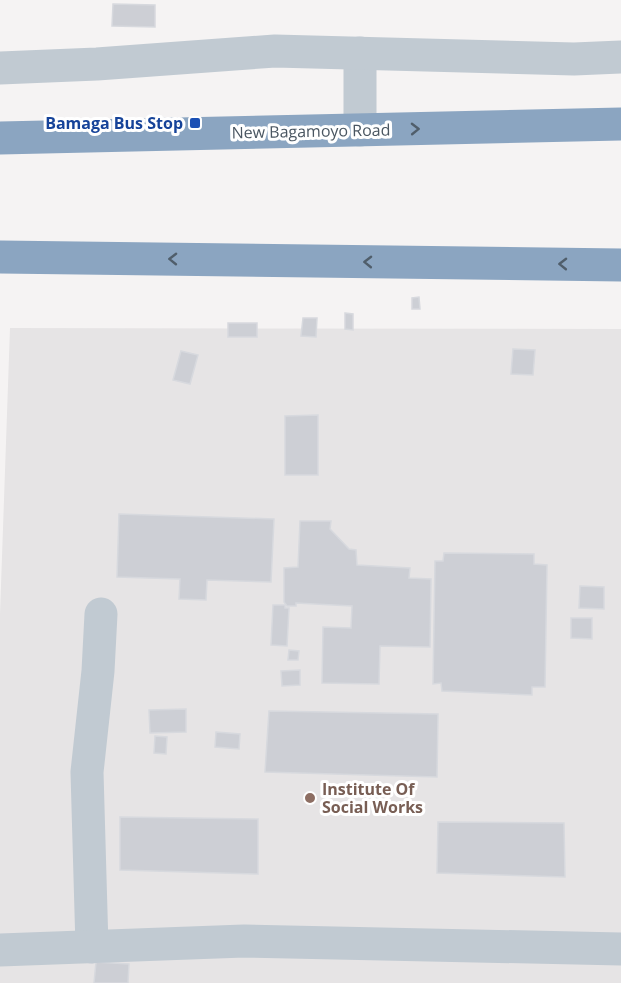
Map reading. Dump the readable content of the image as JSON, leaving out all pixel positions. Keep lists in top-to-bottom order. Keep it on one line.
{"streets":{"highway":["New Bagamoyo Road"]},"places":{"transit":["Bamaga Bus Stop"],"other":["Institute Of Social Works"]}}
